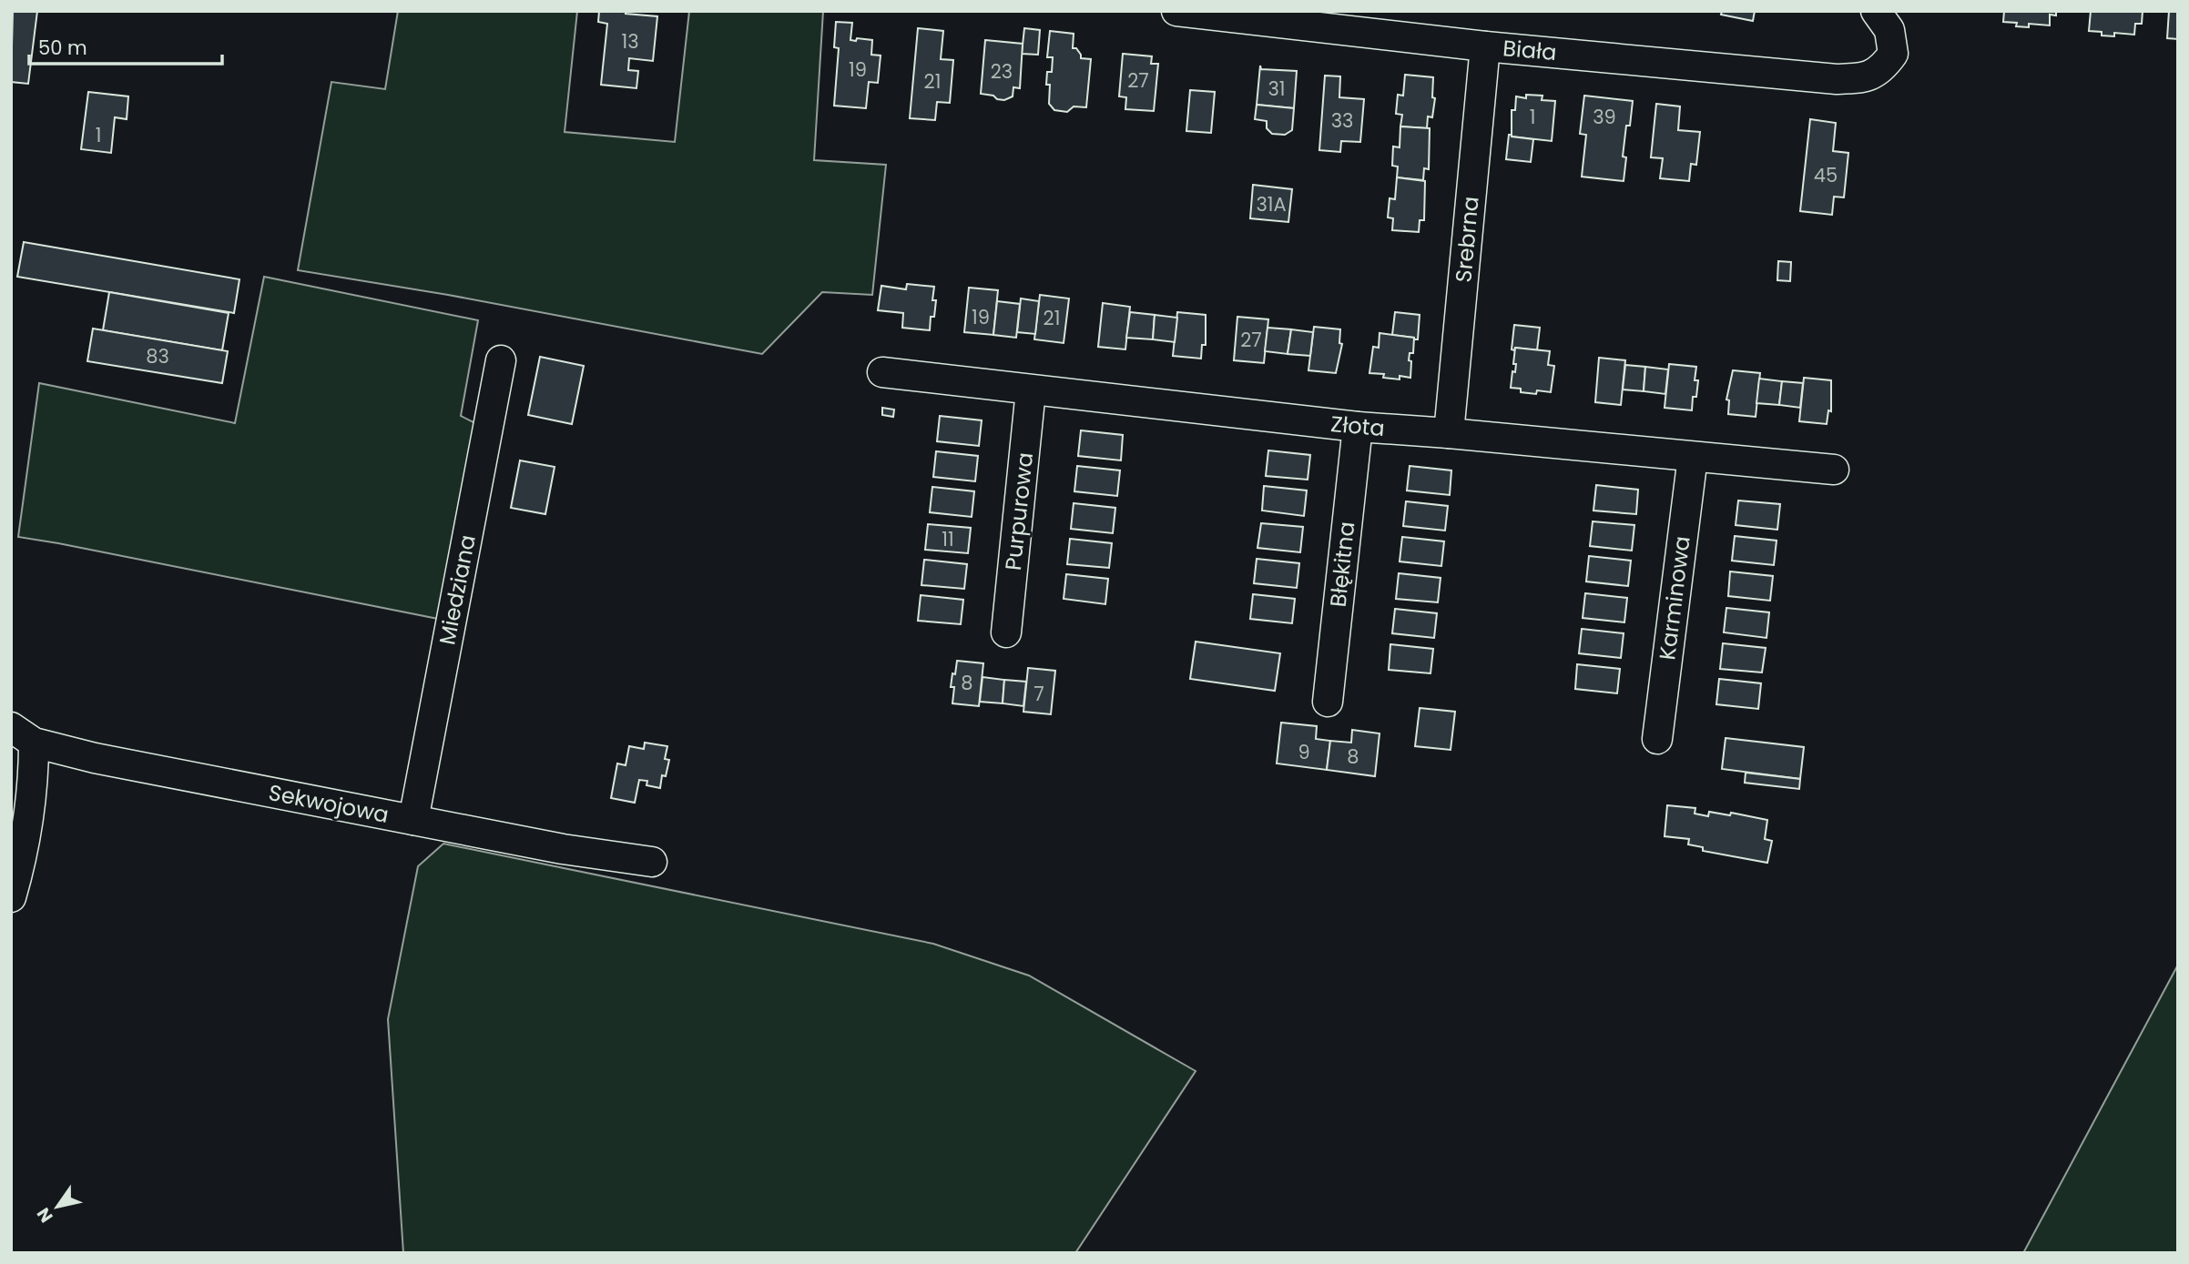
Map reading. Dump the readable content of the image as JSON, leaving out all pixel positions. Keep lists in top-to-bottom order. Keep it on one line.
{"streets":{"street":["Biała","Srebrna","Złota","Purpurowa","Błękitna","Miedziana","Karminowa","Sekwojowa"]},"crossings":[["Biała","Srebrna"],["Srebrna","Złota"],["Złota","Purpurowa"],["Złota","Błękitna"],["Złota","Karminowa"],["Miedziana","Sekwojowa"]],"house_numbers":["13","19","23","27","21","31","1","39","33","1","45","31A","19","21","27","83","11","8","7","9","8"],"scale_bar":"50 m","north":"bottom left"}
